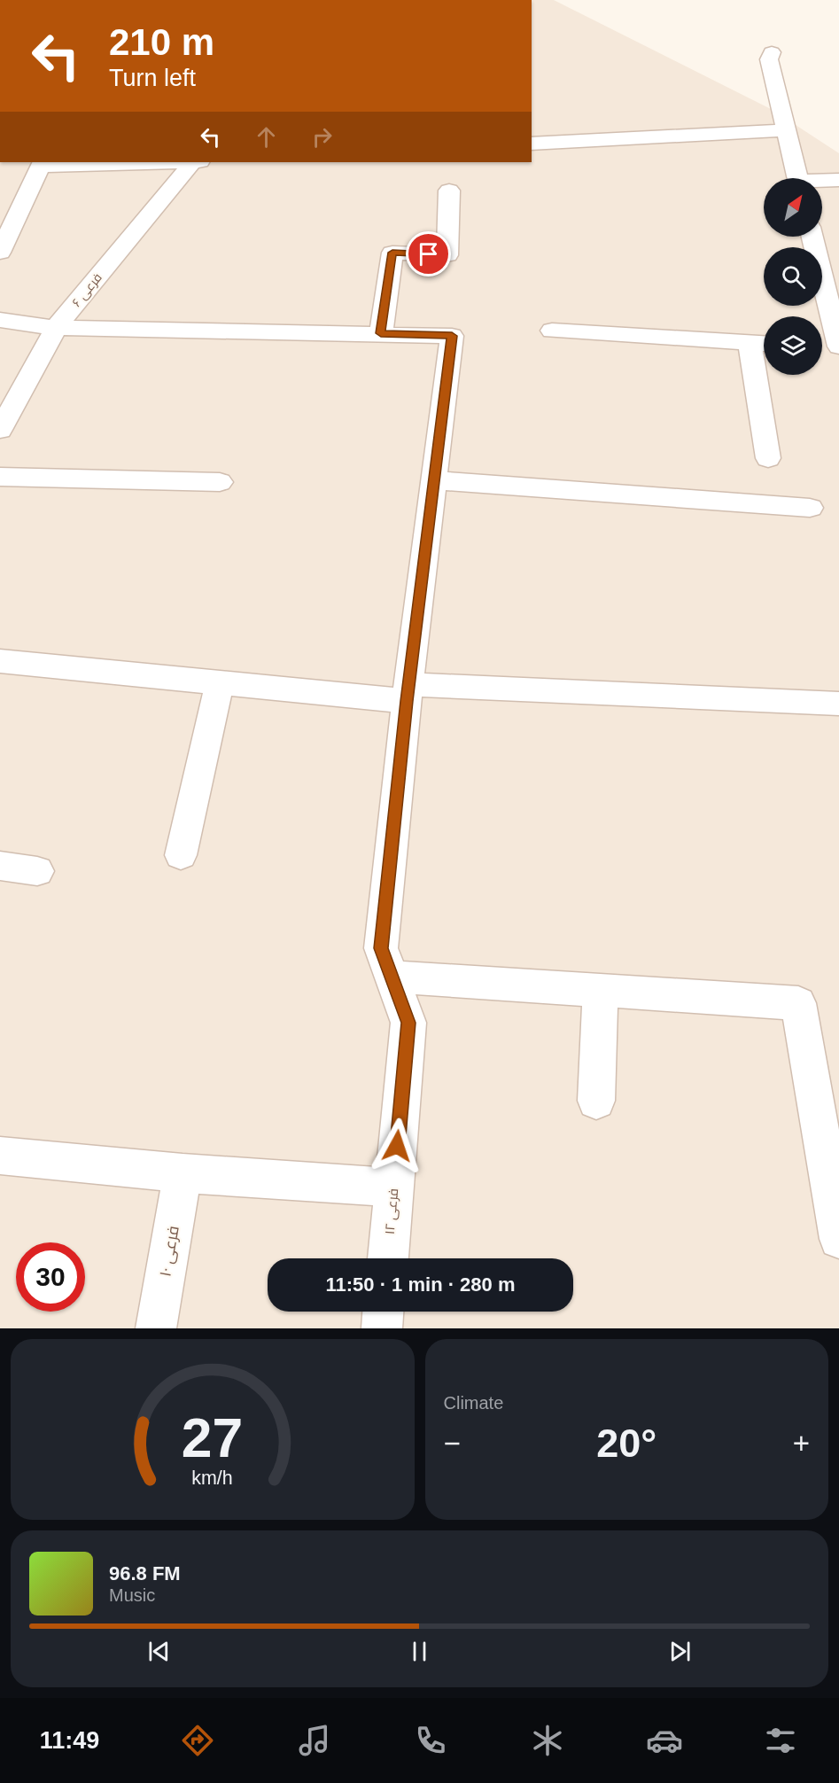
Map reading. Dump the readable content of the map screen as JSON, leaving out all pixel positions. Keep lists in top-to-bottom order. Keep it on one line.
{"streets":{"street":["فرعی ۶","فرعی ۱۲","فرعی ۱۰"]},"north":"top right","page":{"turn":["210 m","Turn left"],"limit":"30","trip":"11:50 · 1 min · 280 m","tile":"Climate","heat":["−","20°","+"],"song":["96.8 FM","Music"],"tabs":"11:49","gauge":["27","km/h"]}}
